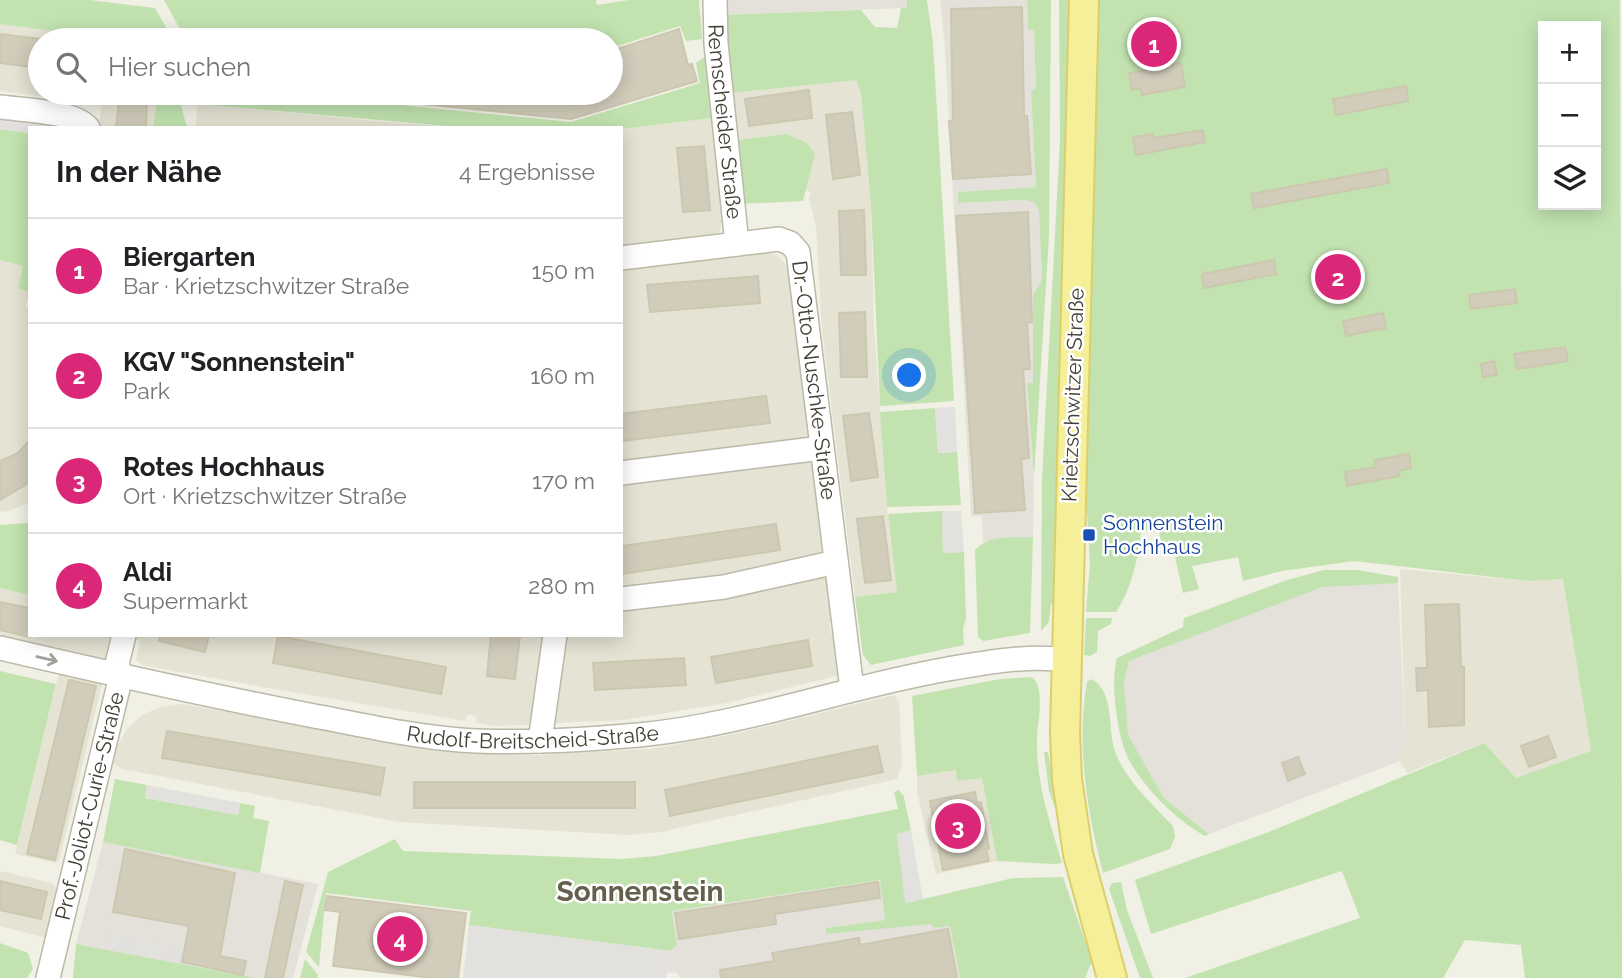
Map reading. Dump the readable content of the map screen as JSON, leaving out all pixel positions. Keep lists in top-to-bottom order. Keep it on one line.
{"streets":{"main road":["Krietzschwitzer Straße"],"street":["Remscheider Straße","Dr.-Otto-Nuschke-Straße","Rudolf-Breitscheid-Straße","Prof.-Joliot-Curie-Straße"]},"crossings":[["Remscheider Straße","Dr.-Otto-Nuschke-Straße"],["Dr.-Otto-Nuschke-Straße","Rudolf-Breitscheid-Straße"],["Krietzschwitzer Straße","Rudolf-Breitscheid-Straße"],["Rudolf-Breitscheid-Straße","Prof.-Joliot-Curie-Straße"]],"districts":["Sonnenstein"],"places":{"transit":["Sonnenstein Hochhaus"]},"page":{"pins":["1","2","3","4"],"map_buttons":["+","−"],"search":"Hier suchen","heading":["In der Nähe","4 Ergebnisse"],"list":[{"mark":"1","name":"Biergarten","note":"Bar · Krietzschwitzer Straße","value":"150 m"},{"mark":"2","name":"KGV \"Sonnenstein\"","note":"Park","value":"160 m"},{"mark":"3","name":"Rotes Hochhaus","note":"Ort · Krietzschwitzer Straße","value":"170 m"},{"mark":"4","name":"Aldi","note":"Supermarkt","value":"280 m"}]}}
